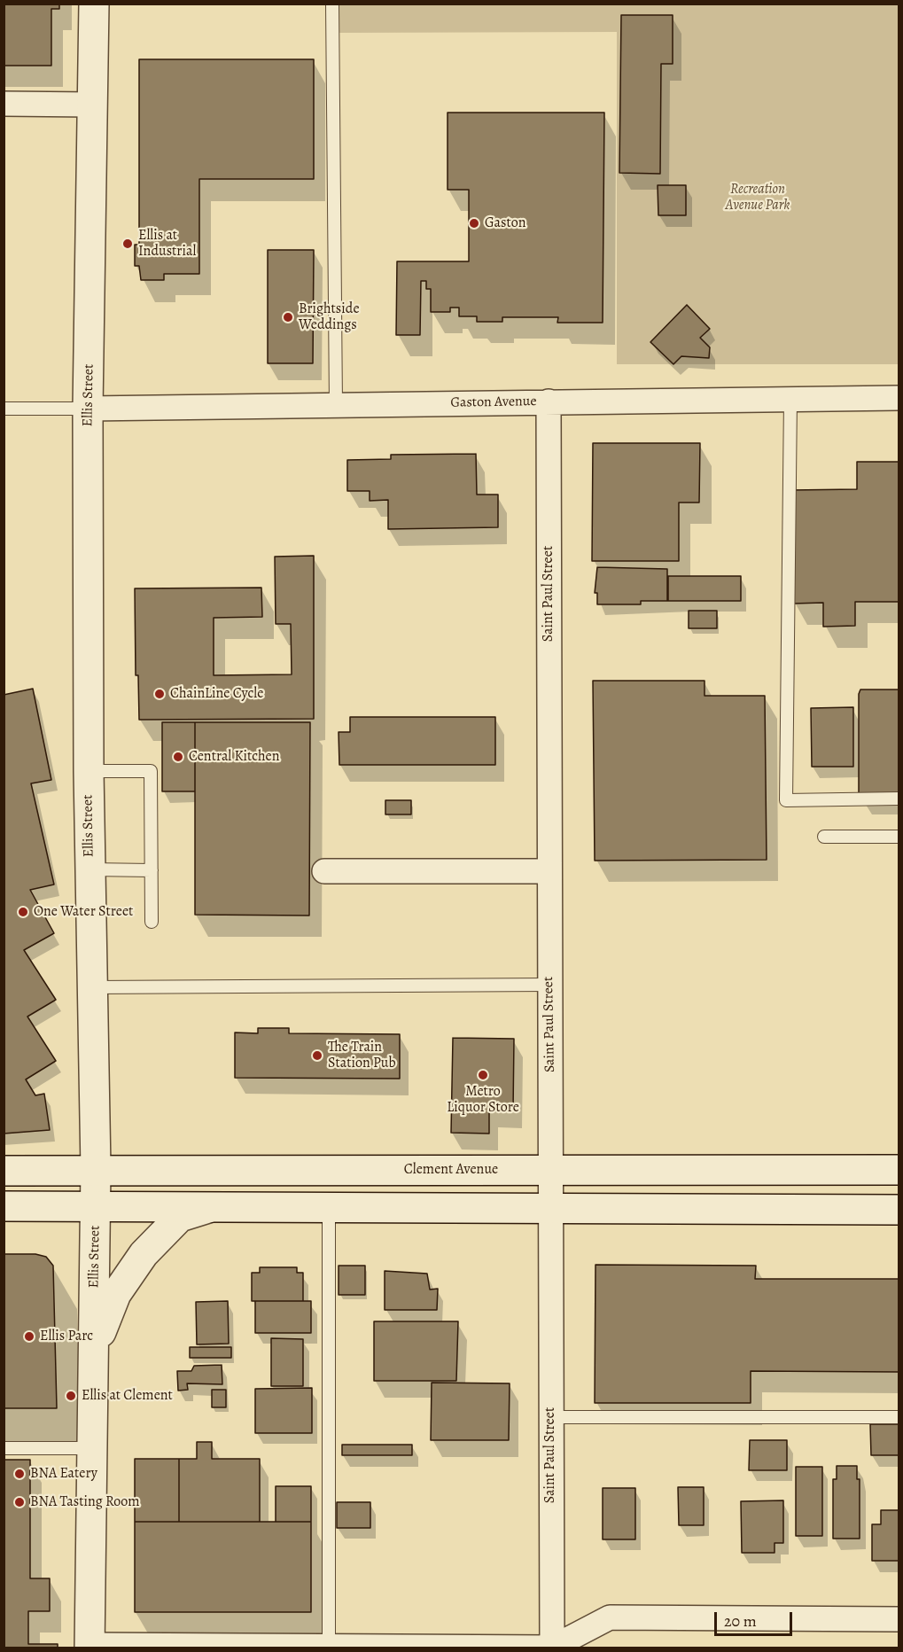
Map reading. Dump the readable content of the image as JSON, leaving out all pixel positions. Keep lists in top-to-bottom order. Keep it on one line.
{"streets":{"street":["Ellis Street","Gaston Avenue","Saint Paul Street","Clement Avenue"]},"crossings":[["Ellis Street","Gaston Avenue"],["Ellis Street","Clement Avenue"],["Gaston Avenue","Saint Paul Street"],["Saint Paul Street","Clement Avenue"]],"parks":["Recreation Avenue Park"],"places":["Gaston","Ellis at Industrial","Brightside Weddings","ChainLine Cycle","Central Kitchen","One Water Street","The Train Station Pub","Metro Liquor Store","Ellis Parc","Ellis at Clement","BNA Eatery","BNA Tasting Room"],"scale_bar":"20 m"}
